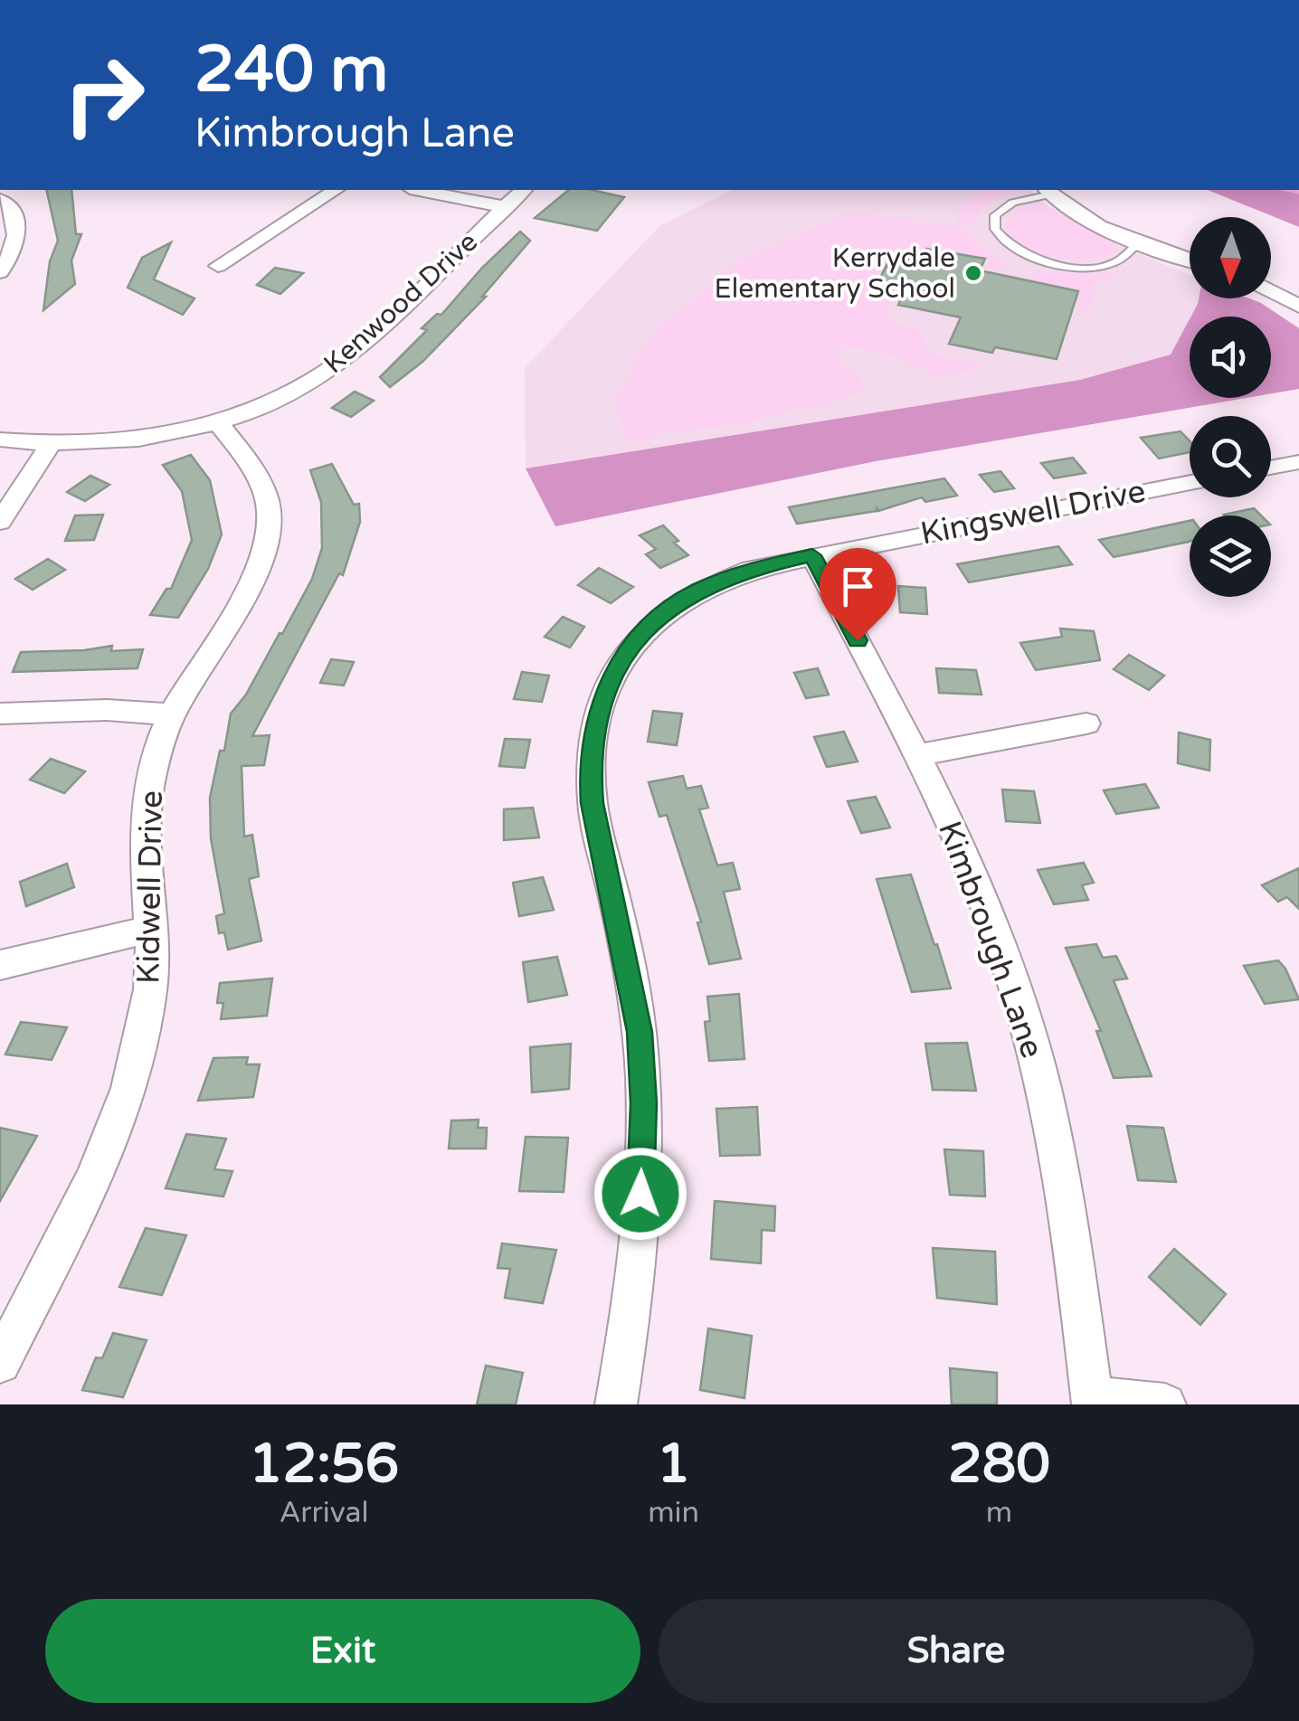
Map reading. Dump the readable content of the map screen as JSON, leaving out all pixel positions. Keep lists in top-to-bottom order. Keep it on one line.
{"streets":{"street":["Kenwood Drive","Kingswell Drive","Kidwell Drive","Kimbrough Lane"]},"crossings":[["Kenwood Drive","Kidwell Drive"],["Kingswell Drive","Kimbrough Lane"]],"places":["Kerrydale Elementary School"],"north":"bottom","page":{"turn":["240 m","Kimbrough Lane"],"eta":["12:56","Arrival","1","min","280","m"],"buttons":["Exit","Share"]}}
